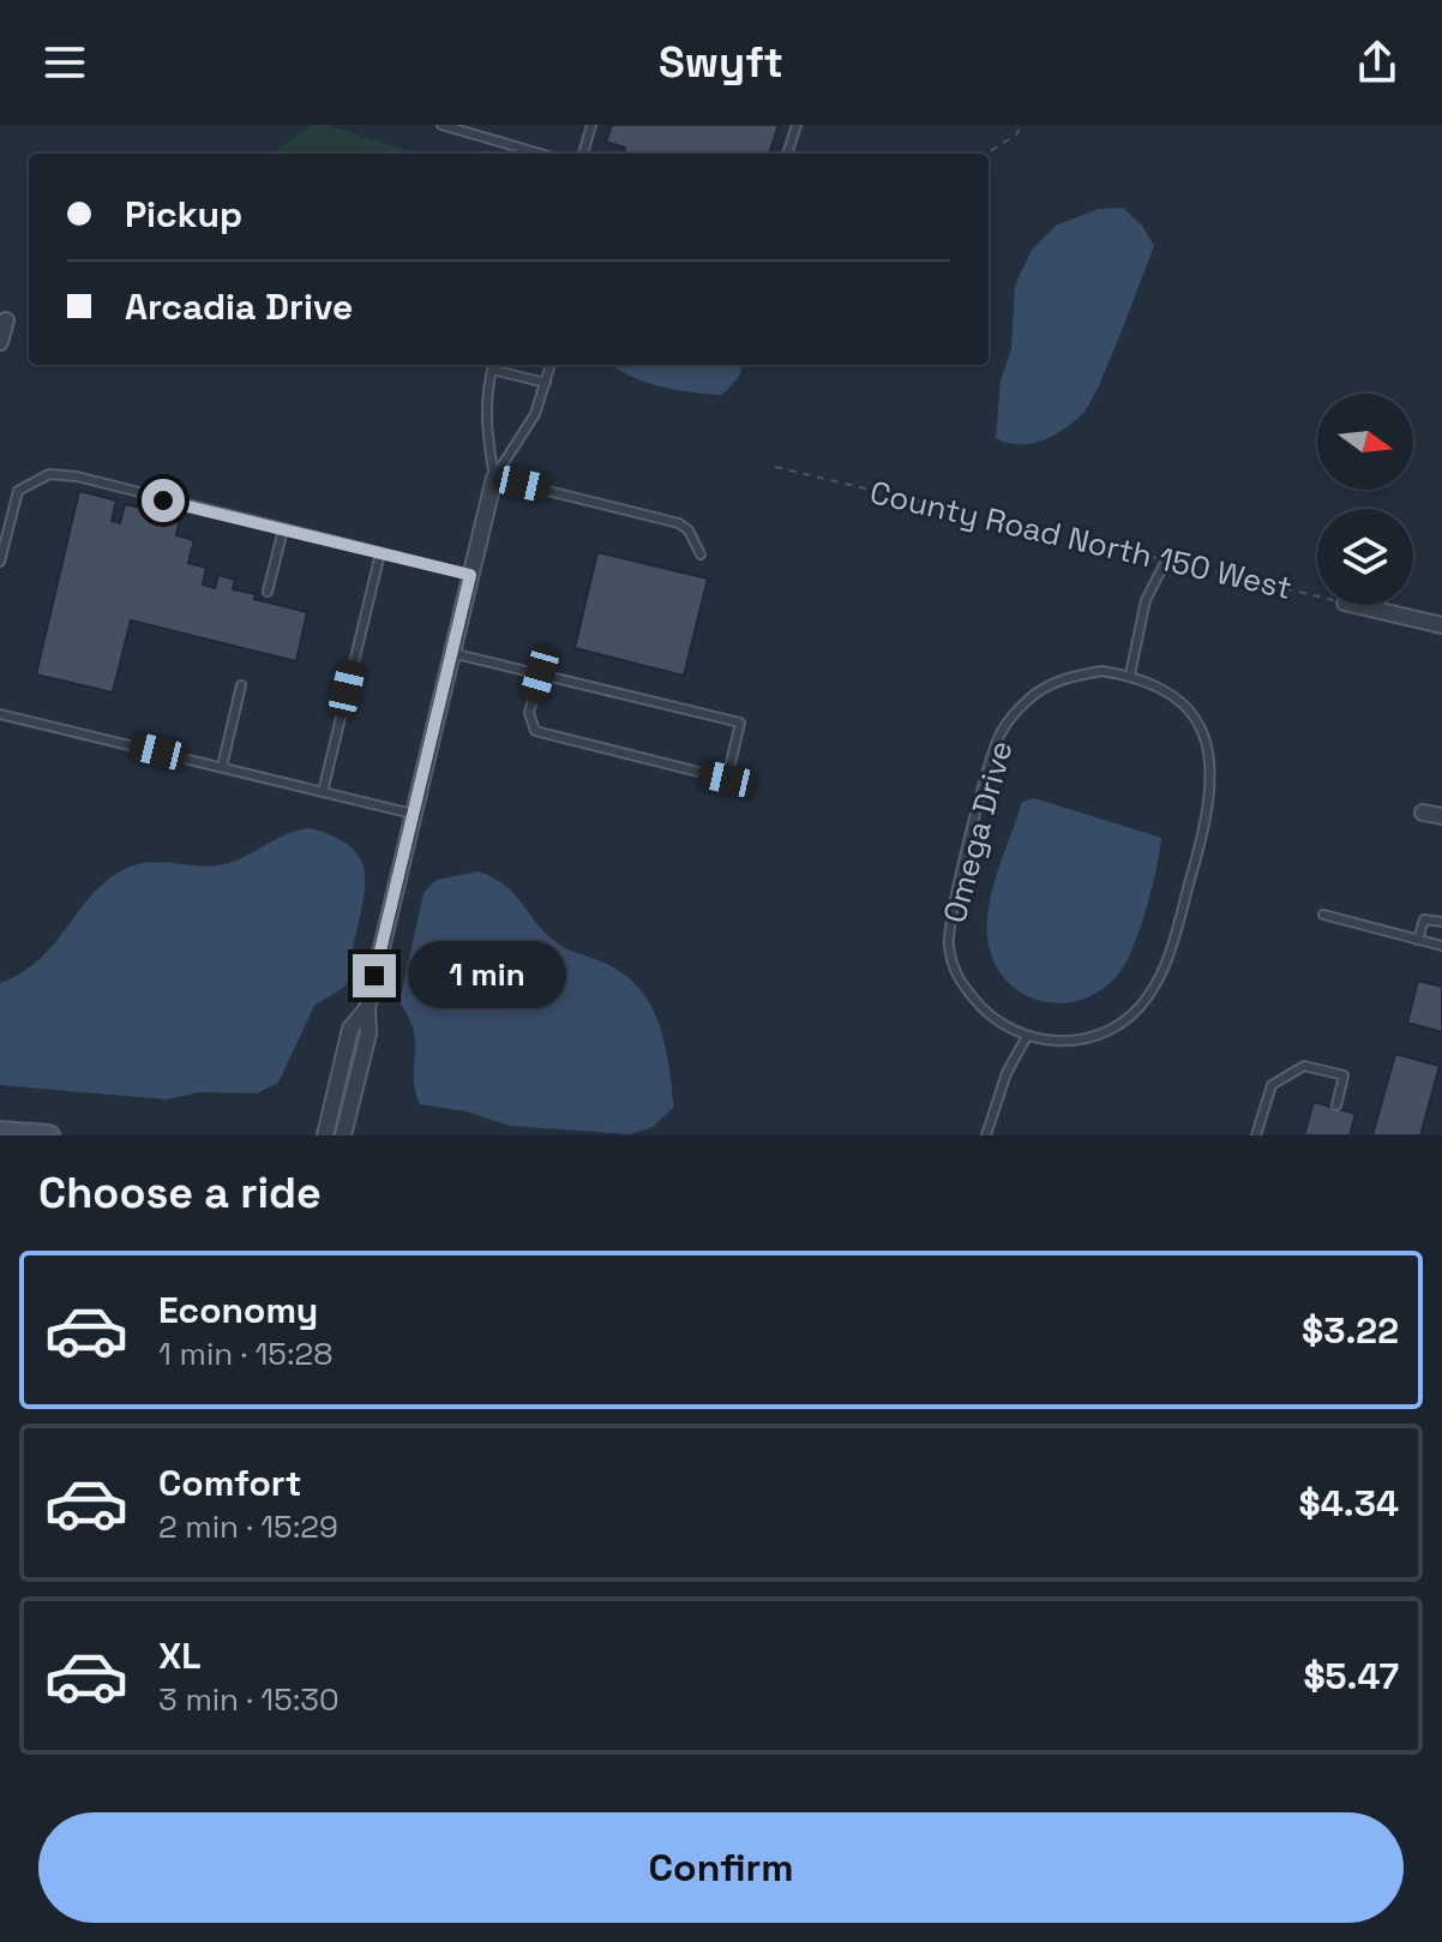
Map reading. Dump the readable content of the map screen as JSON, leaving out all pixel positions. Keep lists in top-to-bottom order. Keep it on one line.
{"streets":{"lane":["Omega Drive"],"path":["County Road North 150 West"]},"north":"right","page":{"header":"Swyft","banner":["Pickup","Arcadia Drive"],"bubble":"1 min","heading":"Choose a ride","list":[{"name":"Economy","note":"1 min · 15:28","value":"$3.22"},{"name":"Comfort","note":"2 min · 15:29","value":"$4.34"},{"name":"XL","note":"3 min · 15:30","value":"$5.47"}],"buttons":"Confirm"}}
